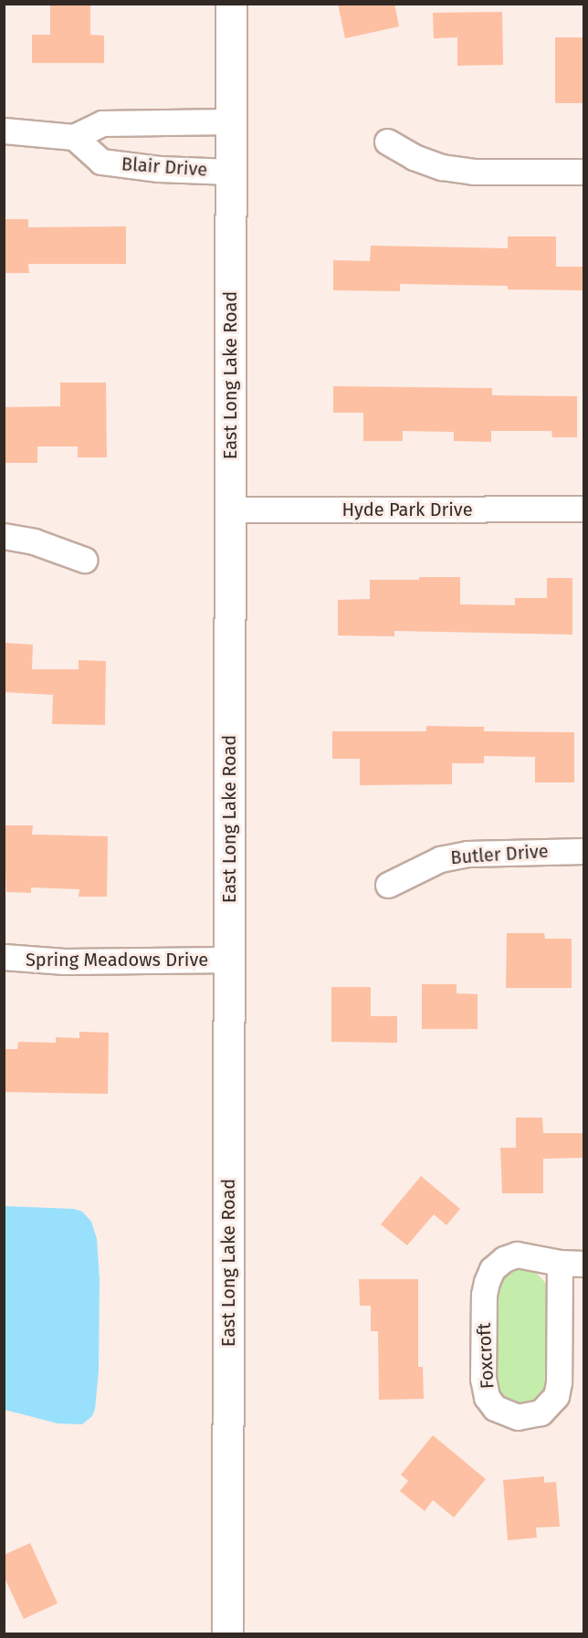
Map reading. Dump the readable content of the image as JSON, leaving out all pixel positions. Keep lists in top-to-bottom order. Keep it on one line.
{"streets":{"main road":["East Long Lake Road"],"street":["Blair Drive","Hyde Park Drive","Butler Drive","Spring Meadows Drive","Foxcroft"]},"crossings":[["Blair Drive","East Long Lake Road"],["East Long Lake Road","Hyde Park Drive"],["East Long Lake Road","Spring Meadows Drive"]]}
